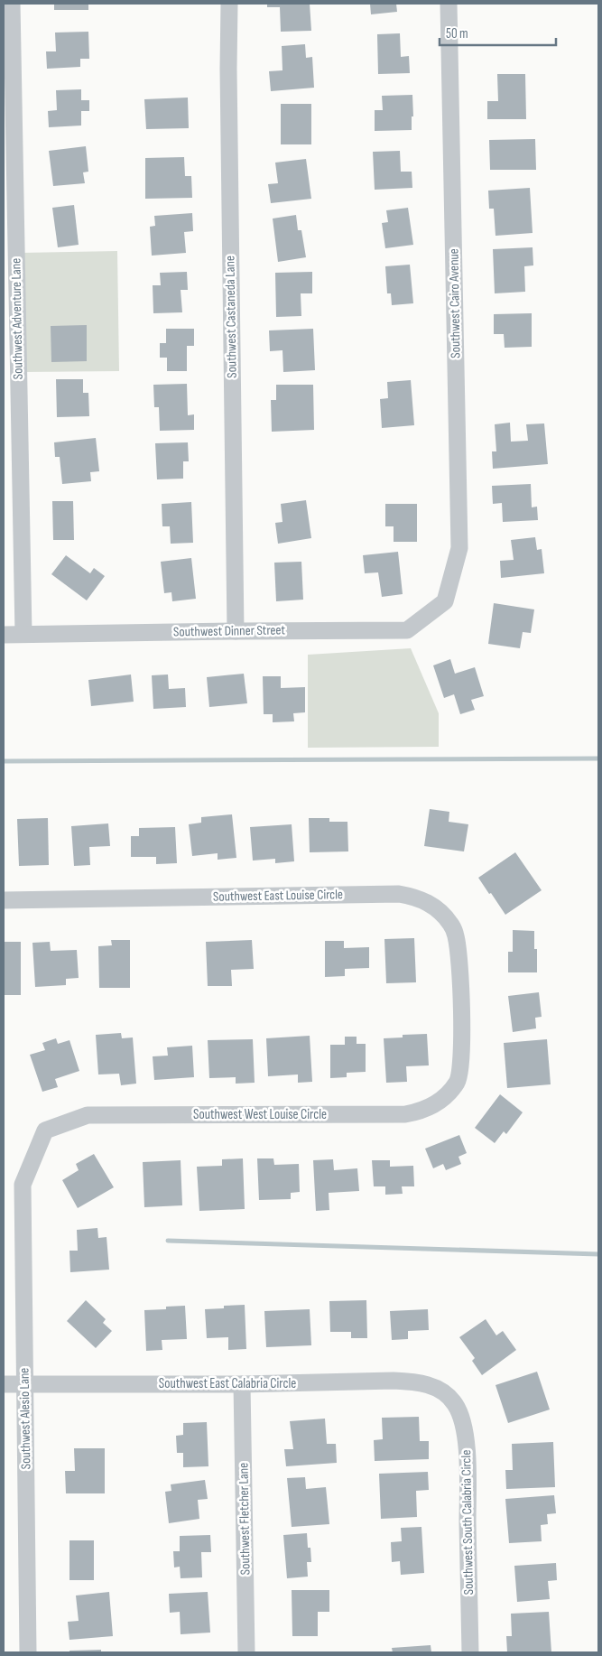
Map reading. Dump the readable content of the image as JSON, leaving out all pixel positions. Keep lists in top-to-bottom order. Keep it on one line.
{"streets":{"street":["Southwest Cairo Avenue","Southwest Castaneda Lane","Southwest Adventure Lane","Southwest Dinner Street","Southwest East Louise Circle","Southwest West Louise Circle","Southwest East Calabria Circle","Southwest Alesio Lane","Southwest Fletcher Lane","Southwest South Calabria Circle"]},"crossings":[["Southwest Cairo Avenue","Southwest Dinner Street"],["Southwest Castaneda Lane","Southwest Dinner Street"],["Southwest Adventure Lane","Southwest Dinner Street"],["Southwest East Louise Circle","Southwest West Louise Circle"],["Southwest West Louise Circle","Southwest Alesio Lane"],["Southwest East Calabria Circle","Southwest Alesio Lane"],["Southwest East Calabria Circle","Southwest Fletcher Lane"],["Southwest East Calabria Circle","Southwest South Calabria Circle"]],"scale_bar":"50 m"}
